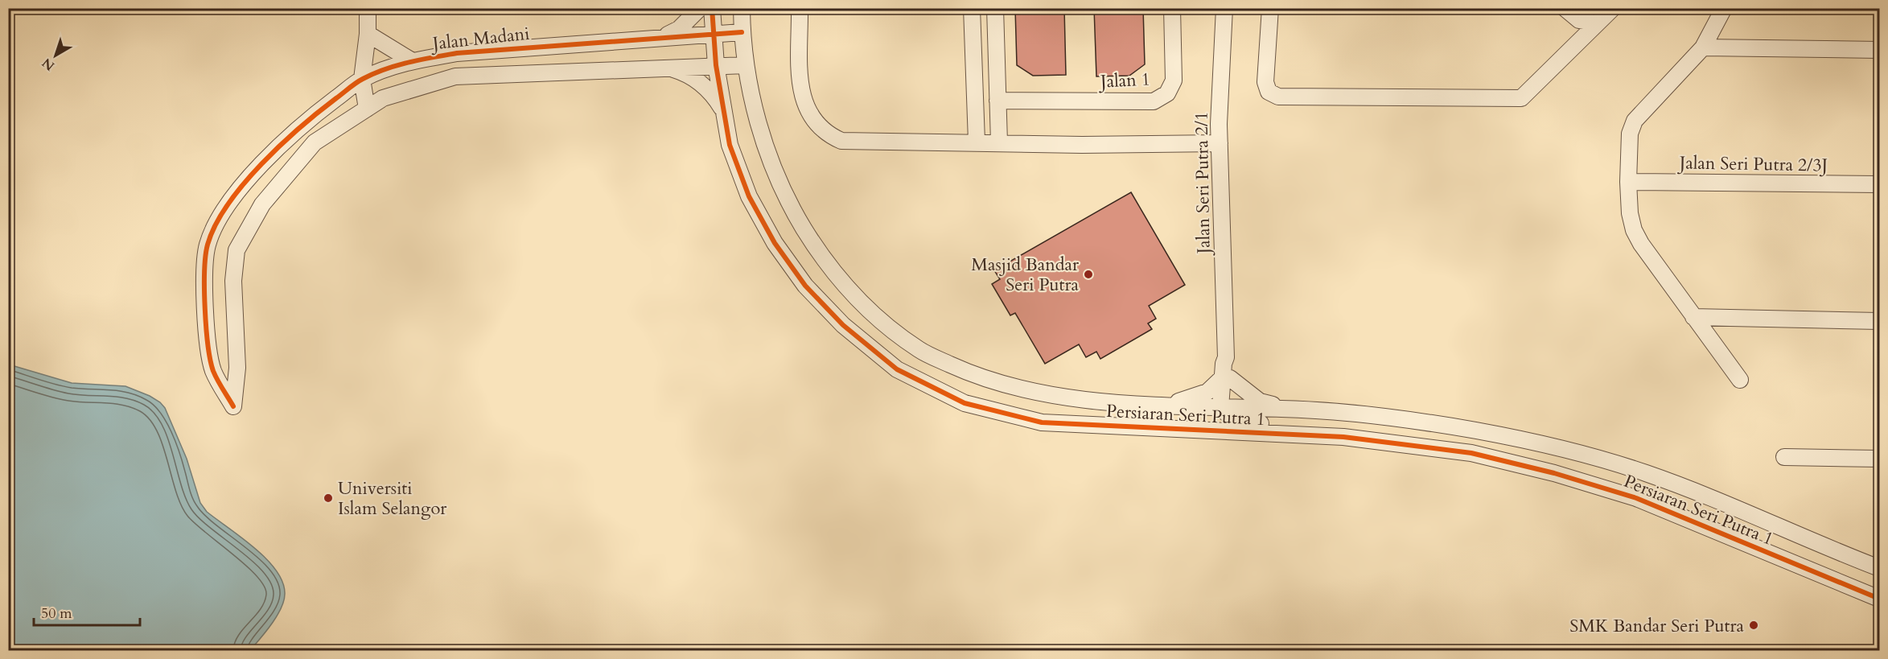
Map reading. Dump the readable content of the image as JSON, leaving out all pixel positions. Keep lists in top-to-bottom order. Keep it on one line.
{"streets":{"street":["Jalan Madani","Jalan 1","Jalan Seri Putra 2/3J","Jalan Seri Putra 2/1","Persiaran Seri Putra 1"]},"crossings":[["Jalan Madani","Persiaran Seri Putra 1"],["Jalan Seri Putra 2/1","Persiaran Seri Putra 1"]],"places":["Masjid Bandar Seri Putra","Universiti Islam Selangor","SMK Bandar Seri Putra"],"scale_bar":"50 m","north":"bottom left"}
